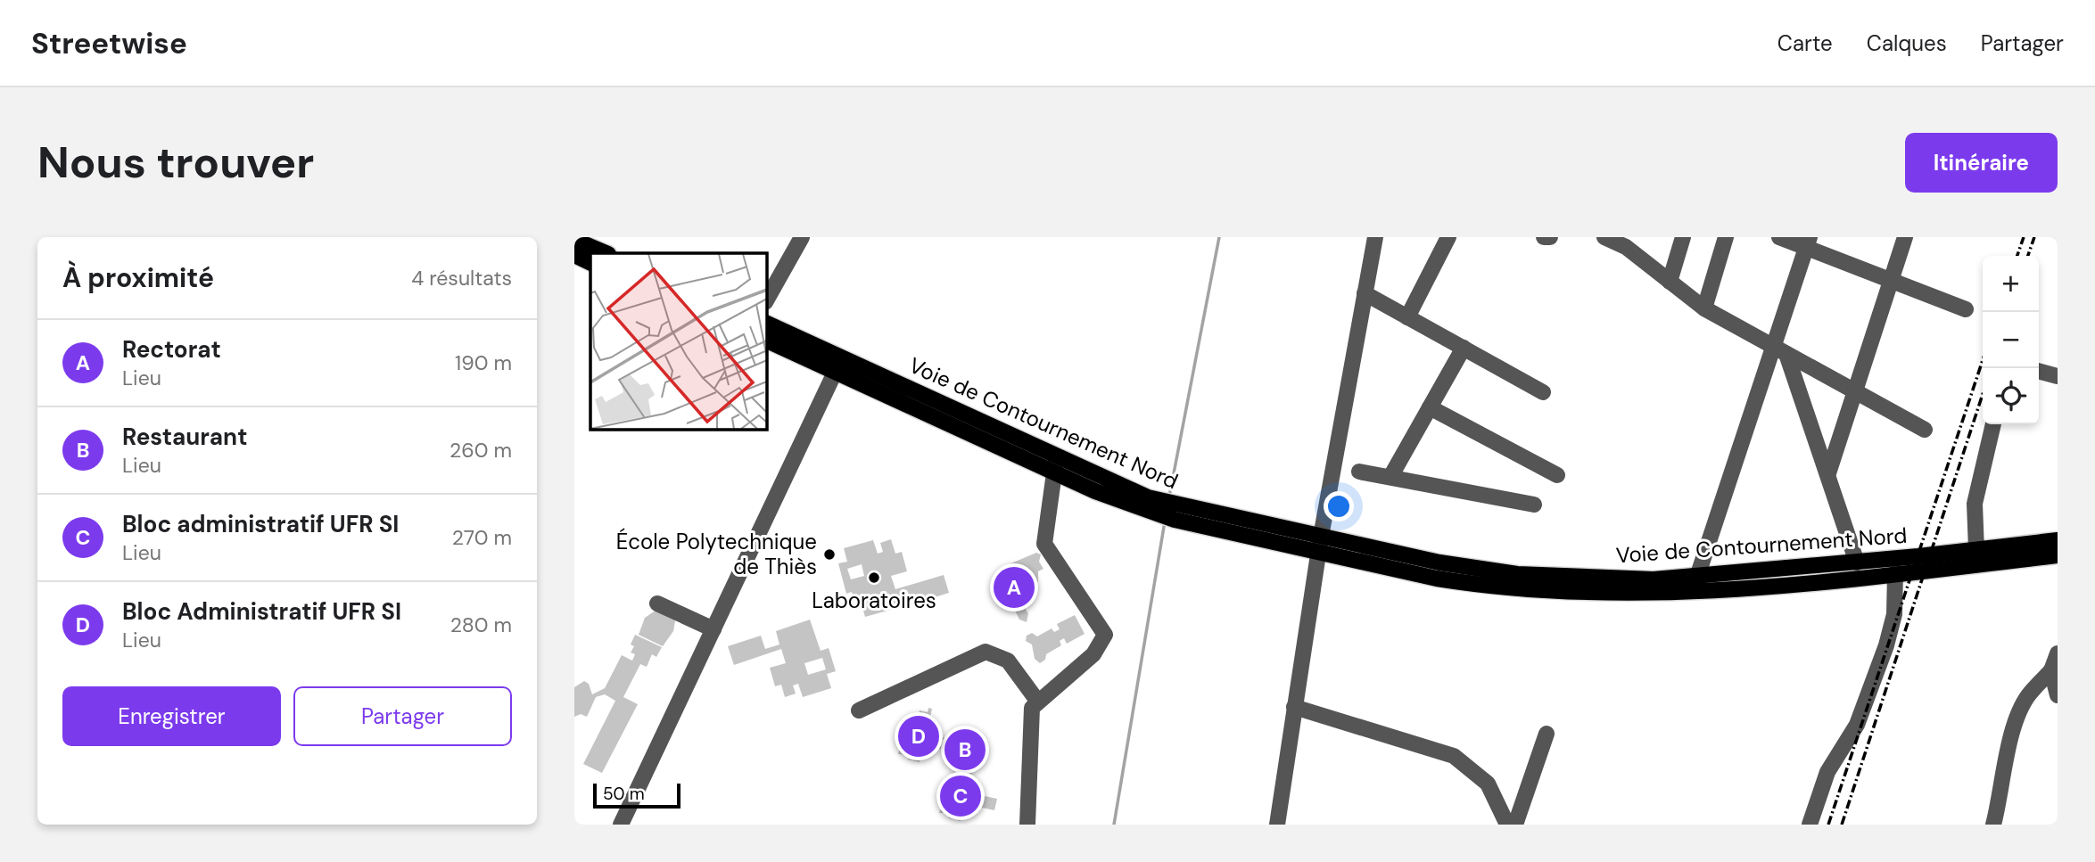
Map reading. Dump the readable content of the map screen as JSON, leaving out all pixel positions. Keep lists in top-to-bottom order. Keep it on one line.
{"streets":{"main road":["Voie de Contournement Nord"]},"places":["École Polytechnique de Thiès","Laboratoires"],"scale_bar":"50 m","page":{"header":"Streetwise","nav":["Carte","Calques","Partager"],"buttons":["Itinéraire",["Enregistrer","Partager"]],"title":"Nous trouver","heading":["À proximité","4 résultats"],"map_buttons":["+","−"],"list":[{"mark":"A","name":"Rectorat","note":"Lieu","value":"190 m"},{"mark":"B","name":"Restaurant","note":"Lieu","value":"260 m"},{"mark":"C","name":"Bloc administratif UFR SI","note":"Lieu","value":"270 m"},{"mark":"D","name":"Bloc Administratif UFR SI","note":"Lieu","value":"280 m"}],"pins":["A","D","B","C"],"scale":"50 m"}}
